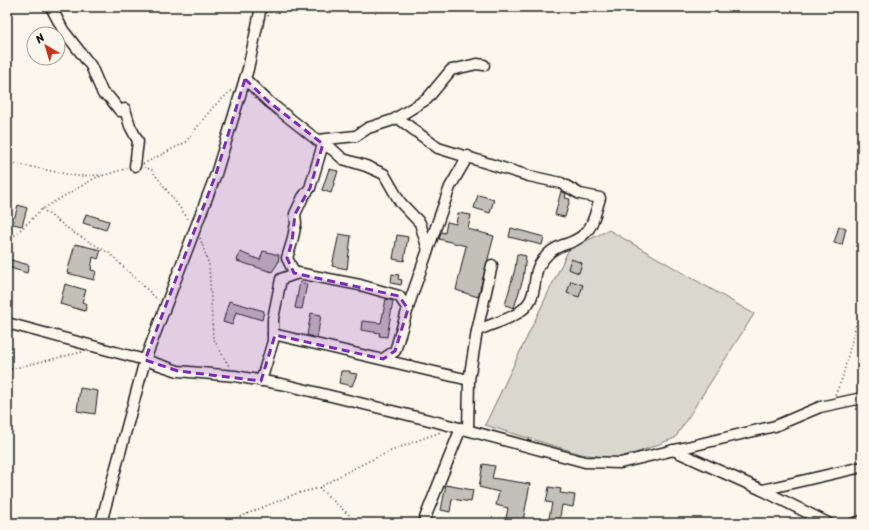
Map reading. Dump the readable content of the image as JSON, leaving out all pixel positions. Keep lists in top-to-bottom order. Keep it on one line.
{"north":"top left"}
